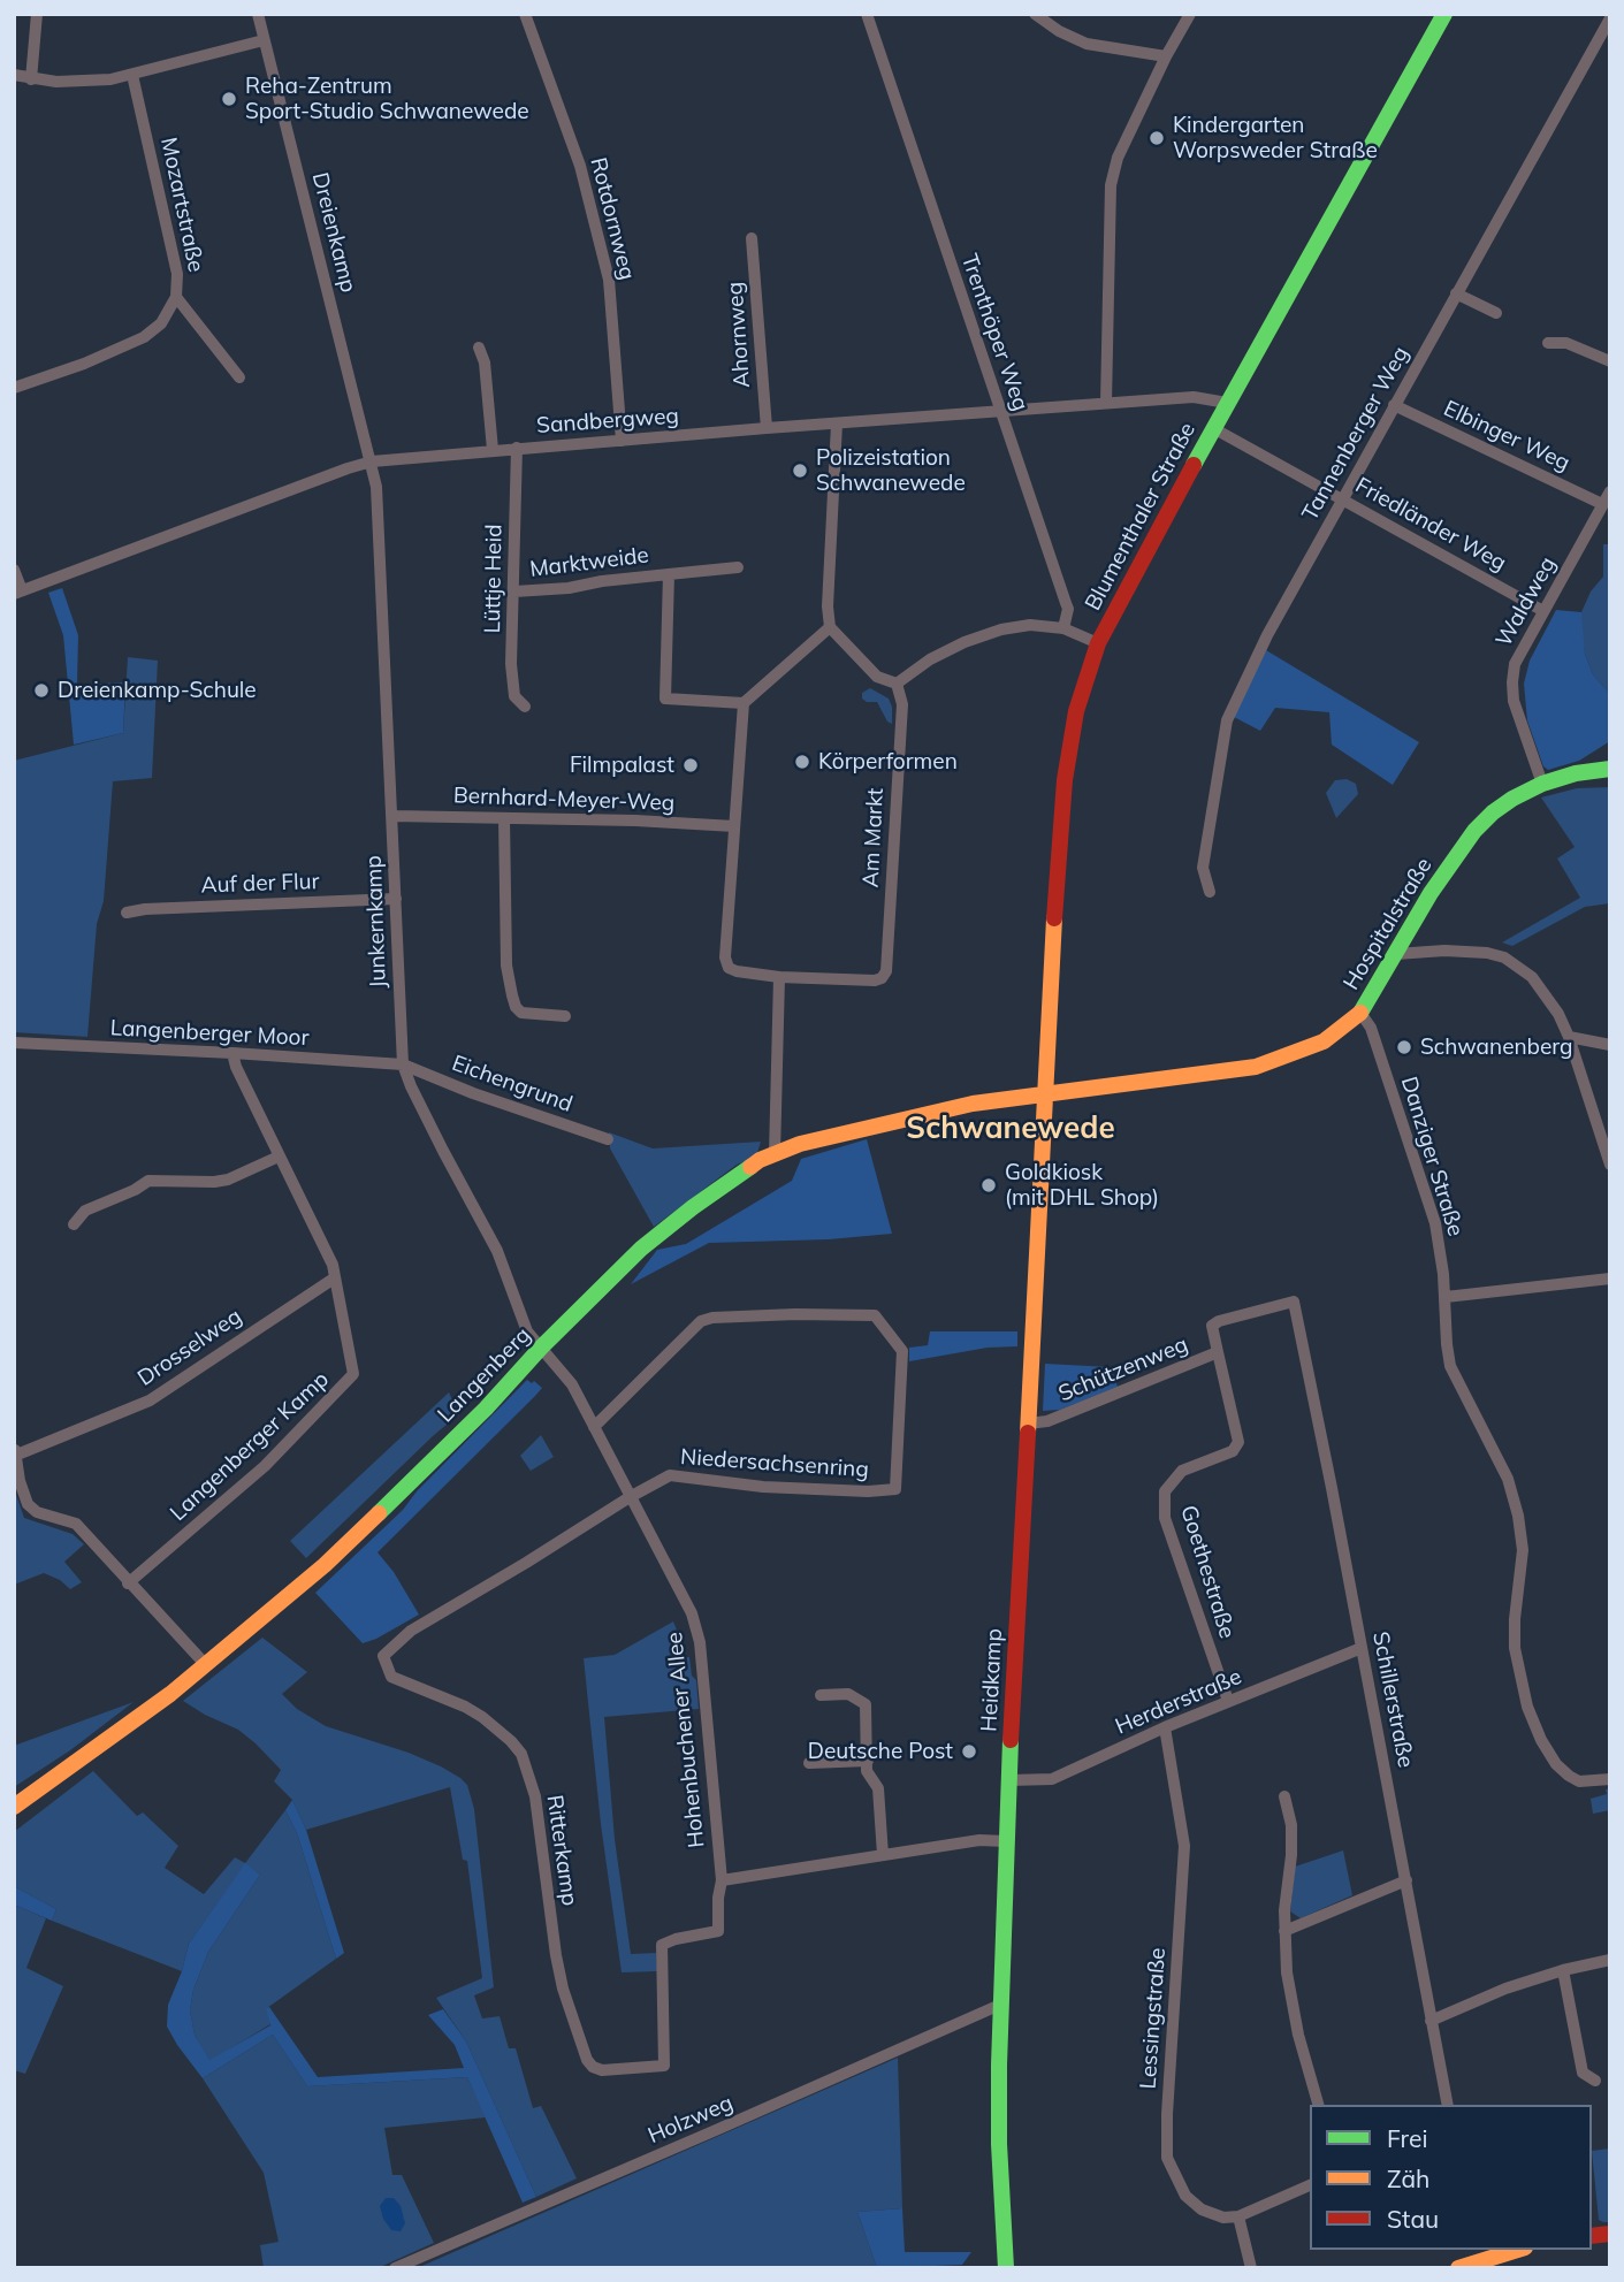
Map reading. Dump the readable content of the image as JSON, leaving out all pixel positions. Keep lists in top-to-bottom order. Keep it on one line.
{"streets":{"main road":["Blumenthaler Straße","Hospitalstraße","Langenberg","Heidkamp"],"street":["Mozartstraße","Rotdornweg","Dreienkamp","Trenthöper Weg","Ahornweg","Sandbergweg","Tannenberger Weg","Elbinger Weg","Friedländer Weg","Marktweide","Lüttje Heid","Waldweg","Bernhard-Meyer-Weg","Am Markt","Auf der Flur","Junkernkamp","Langenberger Moor","Eichengrund","Danziger Straße","Drosselweg","Schützenweg","Langenberger Kamp","Niedersachsenring","Goethestraße","Schillerstraße","Herderstraße","Hohenbuchener Allee","Ritterkamp","Lessingstraße","Holzweg"]},"crossings":[["Rotdornweg","Sandbergweg"],["Dreienkamp","Sandbergweg"],["Dreienkamp","Junkernkamp"],["Trenthöper Weg","Sandbergweg"],["Ahornweg","Sandbergweg"],["Sandbergweg","Blumenthaler Straße"],["Sandbergweg","Lüttje Heid"],["Sandbergweg","Junkernkamp"],["Tannenberger Weg","Elbinger Weg"],["Tannenberger Weg","Friedländer Weg"],["Elbinger Weg","Waldweg"],["Blumenthaler Straße","Friedländer Weg"],["Blumenthaler Straße","Hospitalstraße"],["Blumenthaler Straße","Langenberg"],["Blumenthaler Straße","Heidkamp"],["Friedländer Weg","Waldweg"],["Marktweide","Lüttje Heid"],["Marktweide","Am Markt"],["Waldweg","Hospitalstraße"],["Bernhard-Meyer-Weg","Am Markt"],["Bernhard-Meyer-Weg","Junkernkamp"],["Auf der Flur","Junkernkamp"],["Junkernkamp","Langenberger Moor"],["Junkernkamp","Eichengrund"],["Junkernkamp","Langenberg"],["Junkernkamp","Hohenbuchener Allee"],["Hospitalstraße","Danziger Straße"],["Hospitalstraße","Langenberg"],["Hospitalstraße","Heidkamp"],["Langenberger Moor","Eichengrund"],["Langenberger Moor","Langenberger Kamp"],["Drosselweg","Langenberger Kamp"],["Schützenweg","Goethestraße"],["Schützenweg","Heidkamp"],["Schützenweg","Schillerstraße"],["Langenberg","Heidkamp"],["Langenberg","Hohenbuchener Allee"],["Niedersachsenring","Hohenbuchener Allee"],["Niedersachsenring","Ritterkamp"],["Goethestraße","Herderstraße"],["Heidkamp","Herderstraße"],["Heidkamp","Holzweg"],["Schillerstraße","Herderstraße"],["Herderstraße","Lessingstraße"],["Hohenbuchener Allee","Ritterkamp"]],"districts":["Schwanewede"],"places":["Reha-Zentrum Sport-Studio Schwanewede","Kindergarten Worpsweder Straße","Polizeistation Schwanewede","Dreienkamp-Schule","Körperformen","Filmpalast","Schwanenberg","Goldkiosk (mit DHL Shop)","Deutsche Post"],"legend":["Frei","Zäh","Stau"]}
